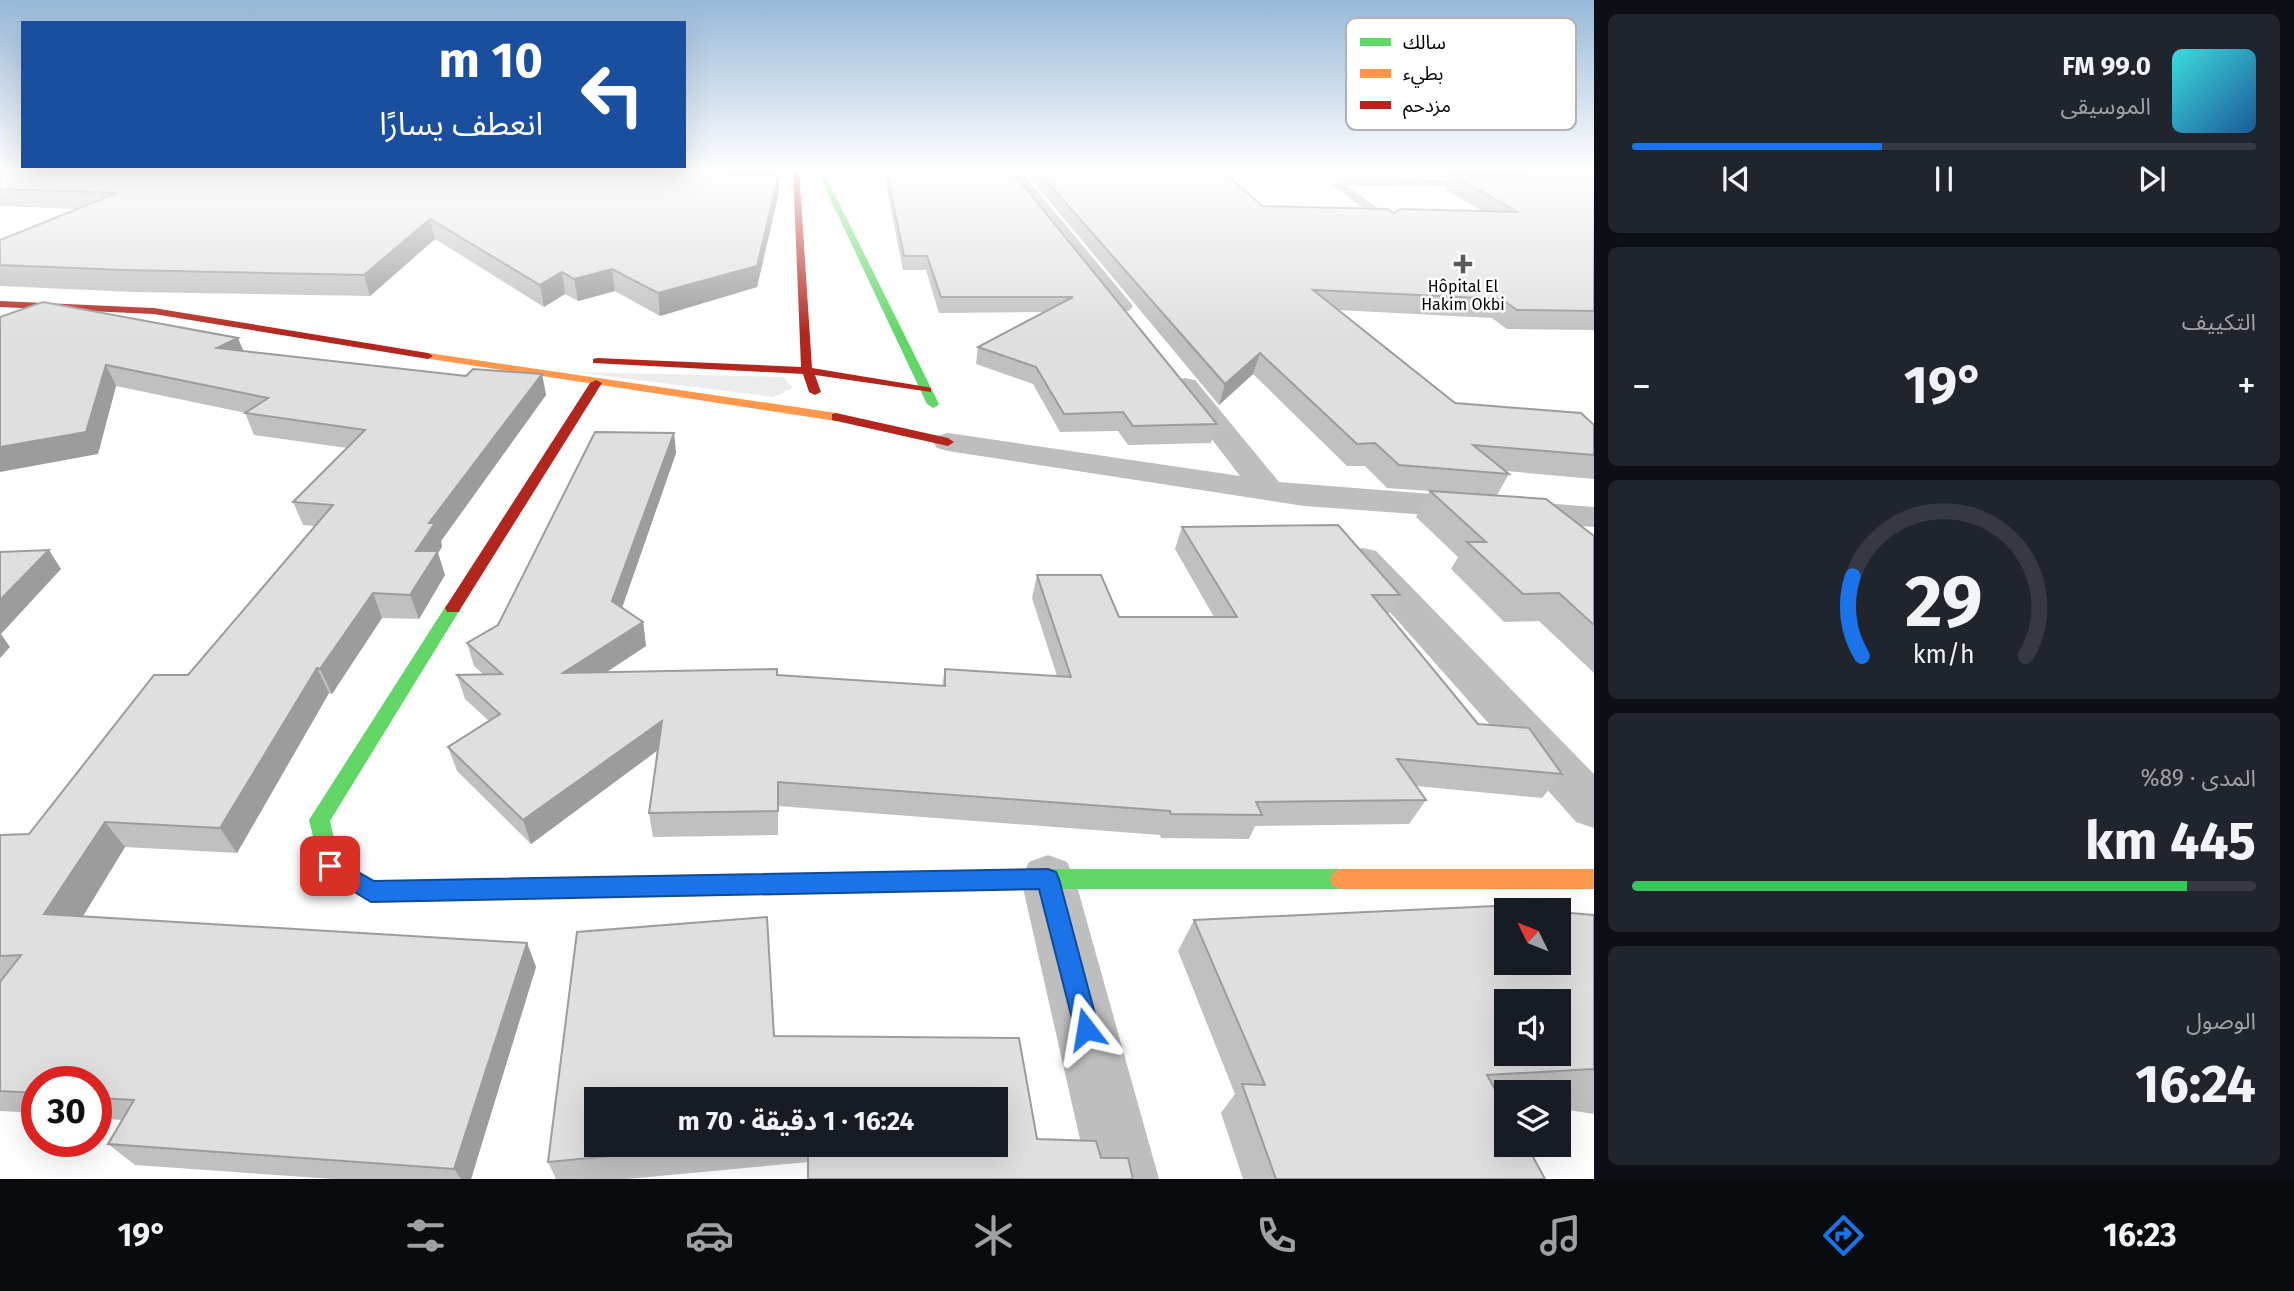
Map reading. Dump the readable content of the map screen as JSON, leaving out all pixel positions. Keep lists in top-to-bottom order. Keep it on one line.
{"places":{"health":["Hôpital El Hakim Okbi"]},"legend":["سالك","بطيء","مزدحم"],"north":"top left","page":{"turn":["10 m","انعطف يسارًا"],"song":["99.0 FM","الموسيقى"],"tile":["التكييف",["المدى · 89%","445 km"],["الوصول","16:24"]],"heat":["−","19°","+"],"limit":"30","trip":"16:24 · 1 دقيقة · 70 m","tabs":["16:23","19°"],"gauge":["29","km/h"]}}
